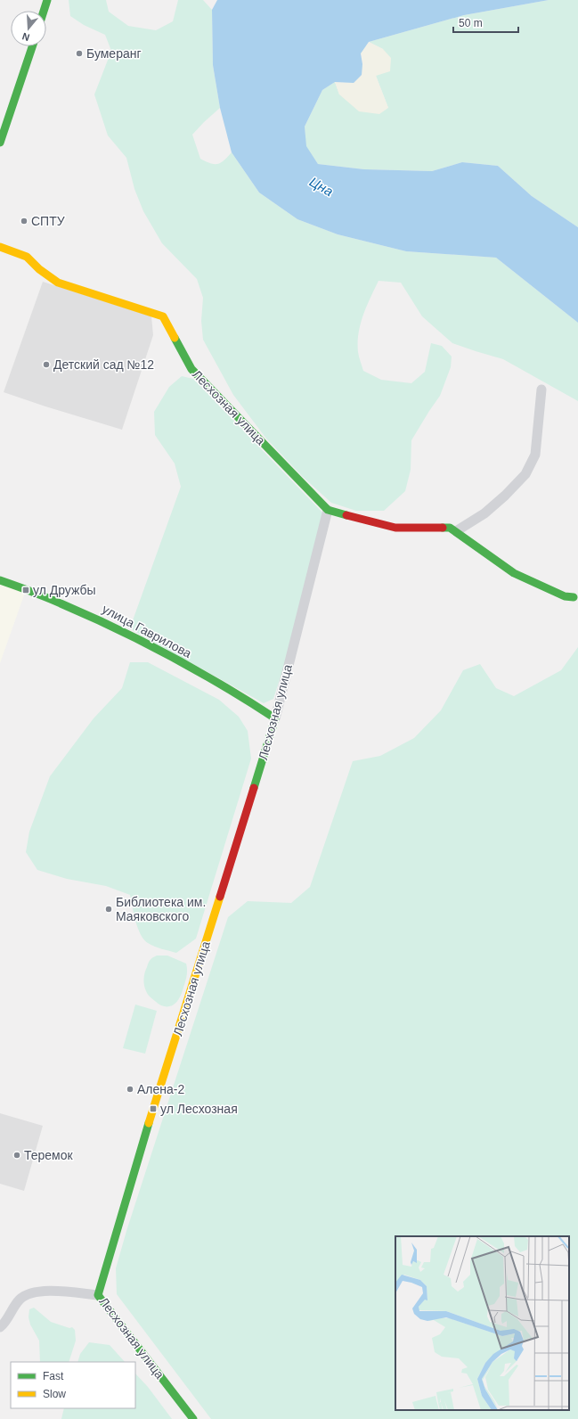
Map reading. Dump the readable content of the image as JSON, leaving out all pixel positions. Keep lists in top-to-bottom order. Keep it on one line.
{"streets":{"street":["Лесхозная улица","улица Гаврилова"]},"crossings":[["Лесхозная улица","улица Гаврилова"]],"water":["Цна"],"places":{"other":["Бумеранг","СПТУ","Детский сад №12","Библиотека им. Маяковского","Алена-2","Теремок"],"transit":["ул Дружбы","ул Лесхозная"]},"legend":["Fast","Slow"],"scale_bar":"50 m","north":"bottom"}
